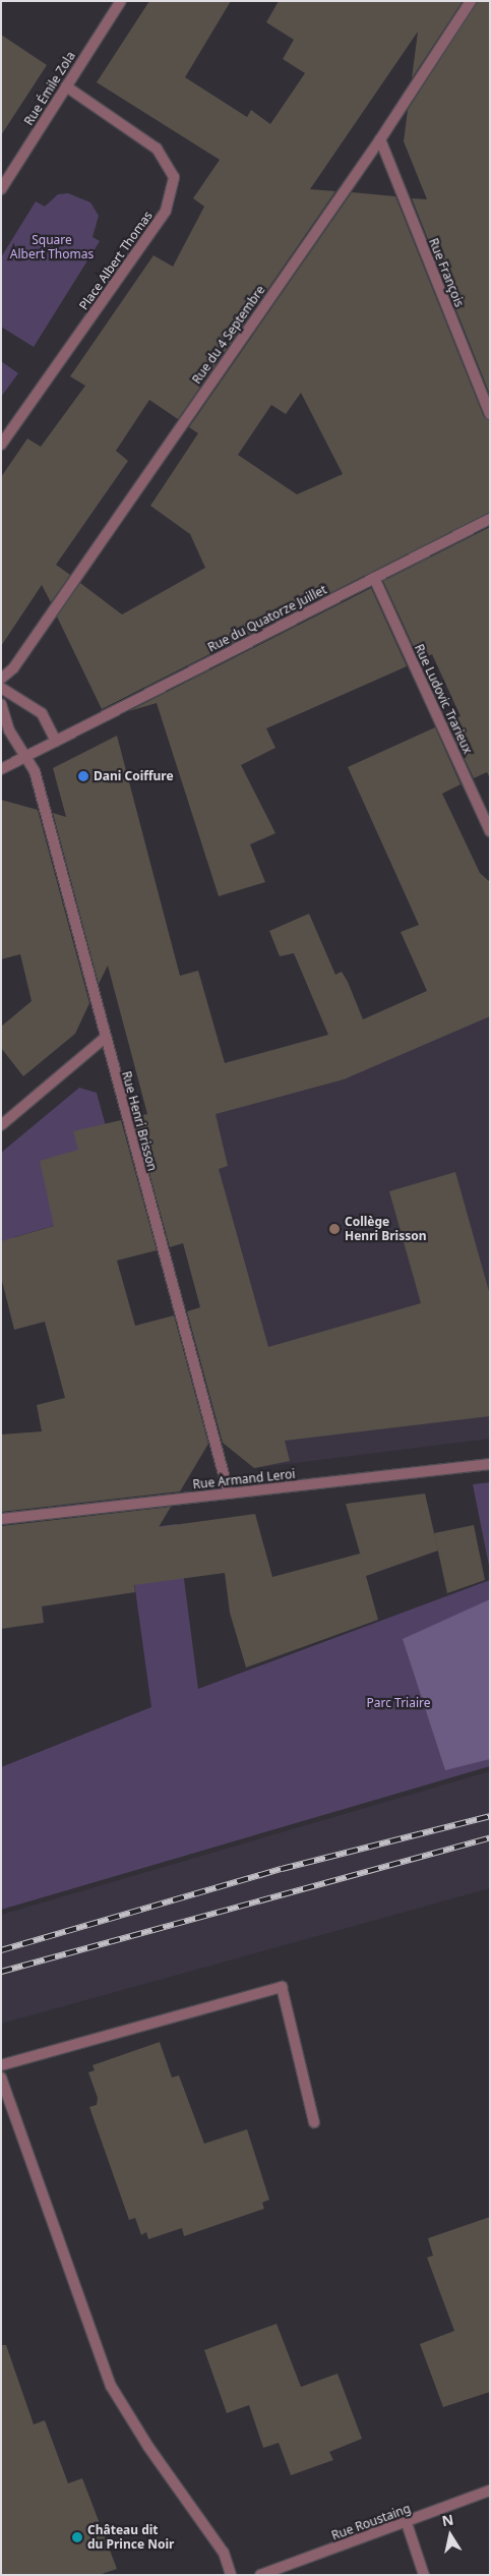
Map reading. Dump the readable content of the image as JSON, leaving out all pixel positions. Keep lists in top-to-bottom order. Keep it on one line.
{"streets":{"street":["Rue Émile Zola","Place Albert Thomas","Rue François","Rue du 4 Septembre","Rue du Quatorze Juillet","Rue Ludovic Trarieux","Rue Henri Brisson","Rue Armand Leroi","Rue Roustaing"]},"crossings":[["Rue Émile Zola","Place Albert Thomas"],["Rue François","Rue du 4 Septembre"],["Rue du Quatorze Juillet","Rue Ludovic Trarieux"],["Rue du Quatorze Juillet","Rue Henri Brisson"],["Rue Henri Brisson","Rue Armand Leroi"]],"parks":["Square Albert Thomas","Parc Triaire"],"places":["Dani Coiffure","Collège Henri Brisson","Château dit du Prince Noir"],"north":"top"}
